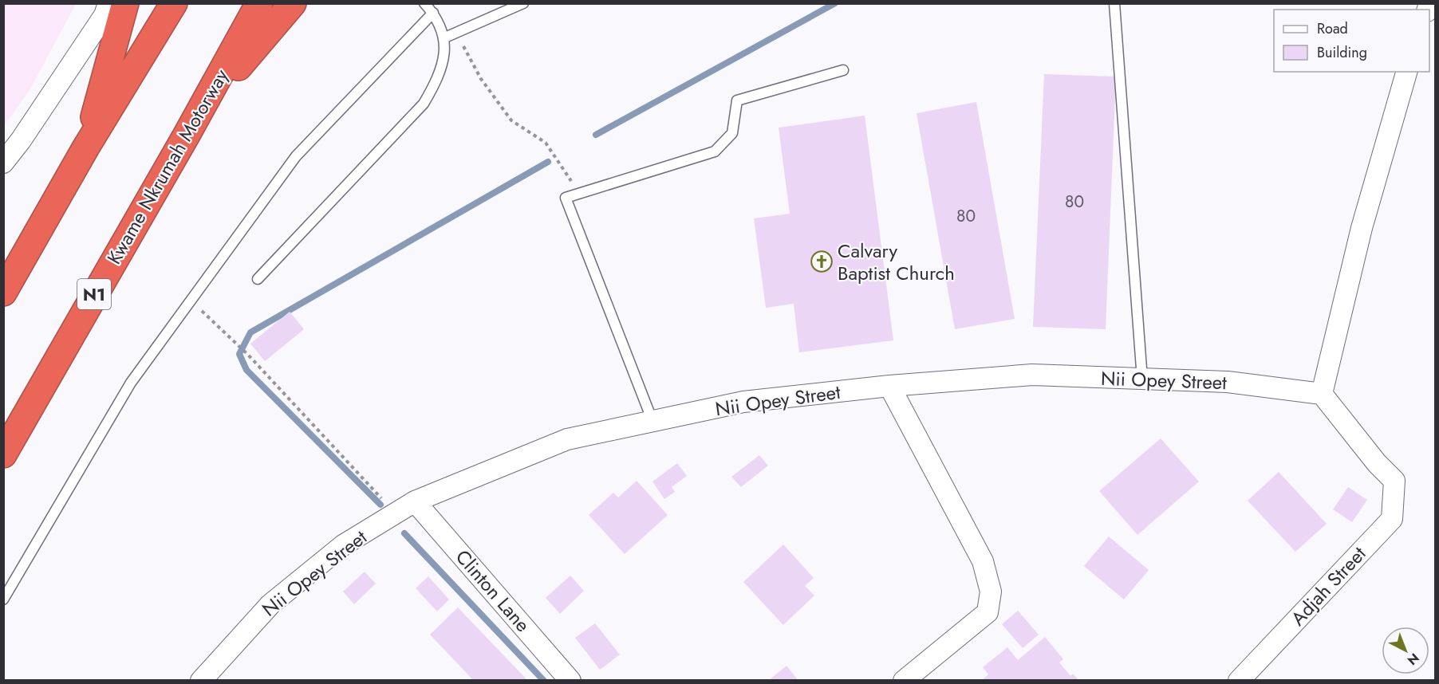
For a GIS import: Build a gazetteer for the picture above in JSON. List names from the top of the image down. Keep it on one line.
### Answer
{"streets":{"highway":["Kwame Nkrumah Motorway","N1"],"street":["Nii Opey Street","Adjah Street","Clinton Lane"]},"crossings":[["Nii Opey Street","Adjah Street"],["Nii Opey Street","Clinton Lane"]],"places":{"church":["Calvary Baptist Church"]},"house_numbers":["80","80"],"legend":["Road","Building"],"north":"bottom right"}
